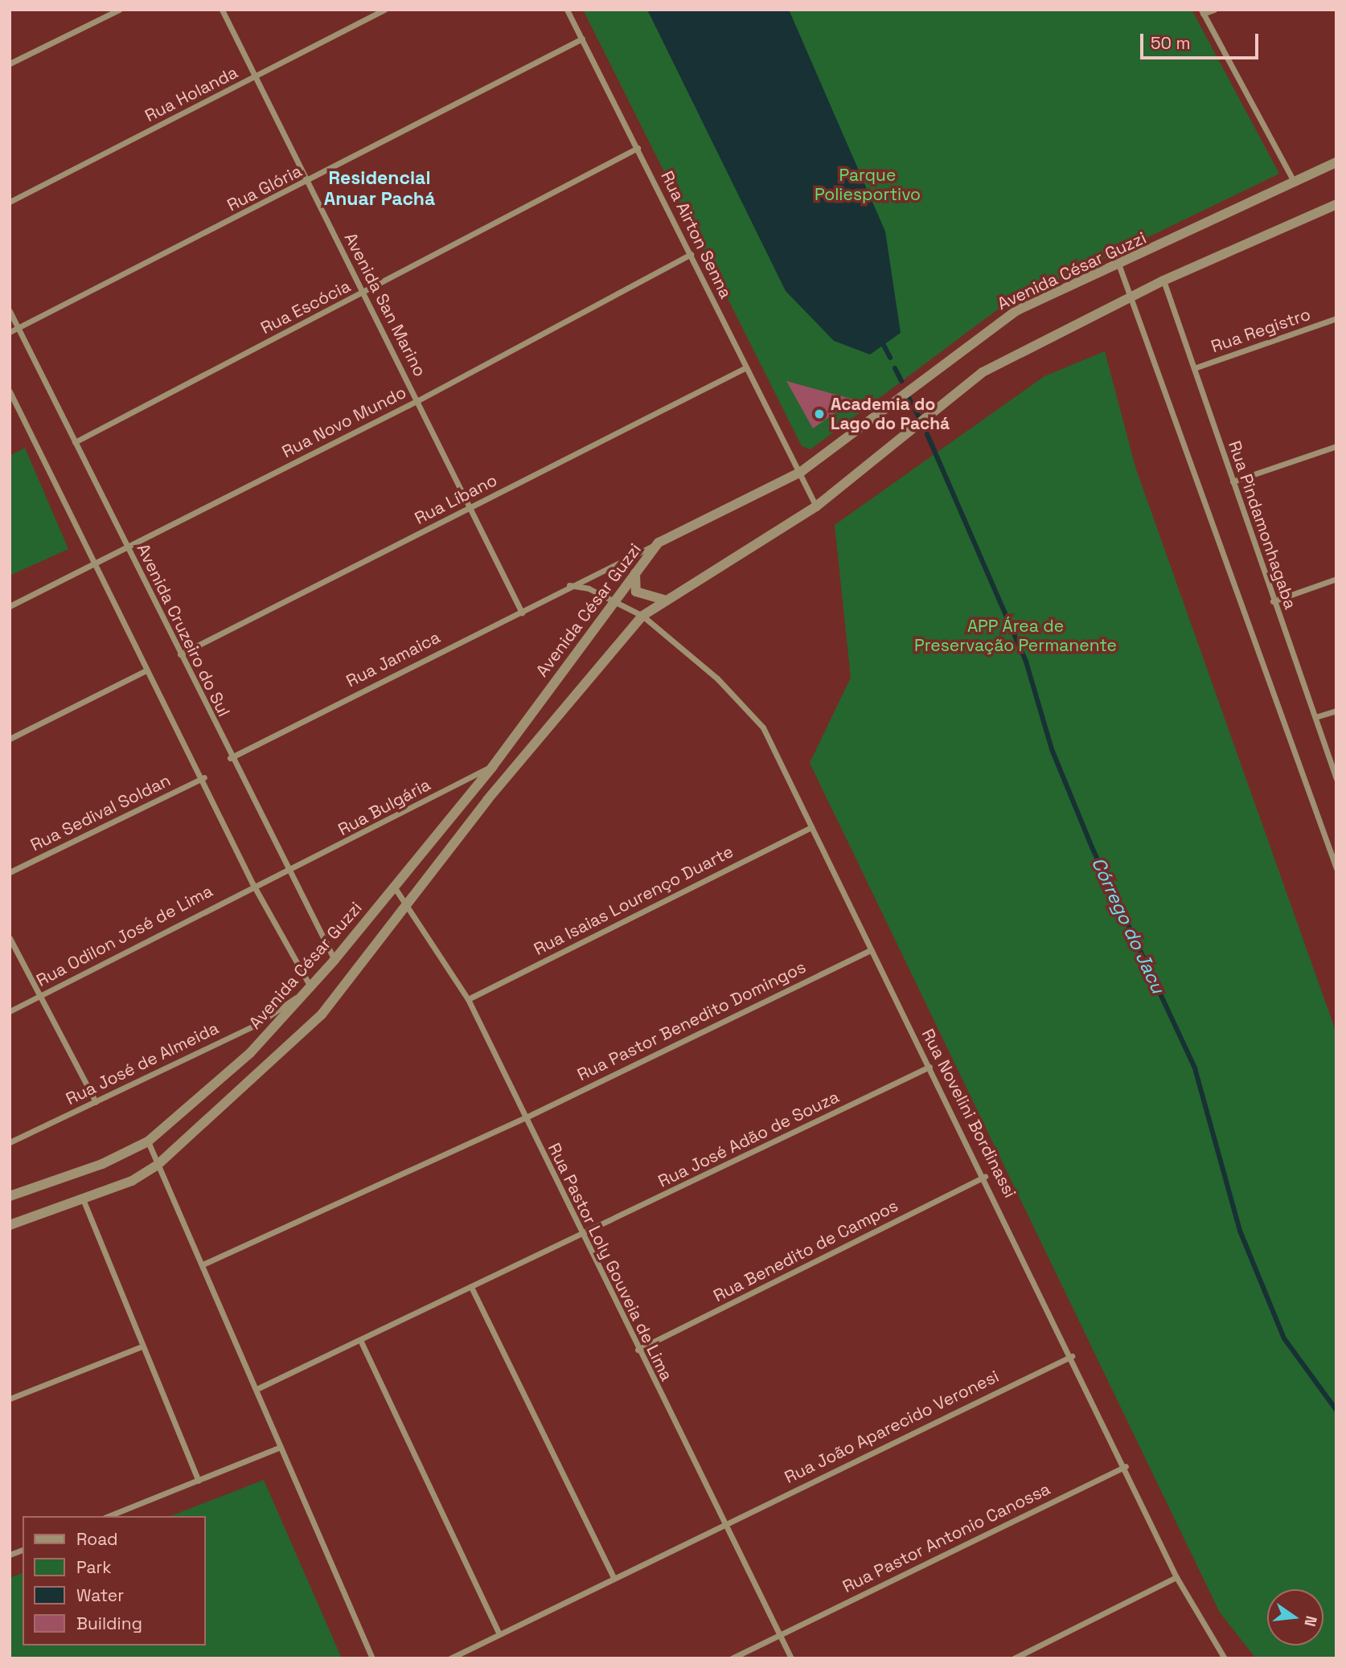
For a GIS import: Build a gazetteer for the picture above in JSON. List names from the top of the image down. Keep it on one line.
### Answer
{"streets":{"street":["Rua Holanda","Rua Glória","Rua Airton Senna","Avenida César Guzzi","Avenida San Marino","Rua Escócia","Rua Registro","Rua Novo Mundo","Rua Líbano","Rua Pindamonhagaba","Avenida Cruzeiro do Sul","Rua Jamaica","Rua Bulgária","Rua Sedival Soldan","Rua Isaias Lourenço Duarte","Rua Odilon José de Lima","Rua Pastor Benedito Domingos","Rua José de Almeida","Rua Novelini Bordinassi","Rua José Adão de Souza","Rua Benedito de Campos","Rua Pastor Loly Gouveia de Lima","Rua João Aparecido Veronesi","Rua Pastor Antonio Canossa"]},"crossings":[["Rua Holanda","Avenida San Marino"],["Rua Glória","Rua Airton Senna"],["Rua Glória","Avenida San Marino"],["Rua Glória","Avenida Cruzeiro do Sul"],["Rua Airton Senna","Avenida César Guzzi"],["Rua Airton Senna","Rua Escócia"],["Rua Airton Senna","Rua Novo Mundo"],["Rua Airton Senna","Rua Líbano"],["Avenida César Guzzi","Avenida Cruzeiro do Sul"],["Avenida César Guzzi","Rua Jamaica"],["Avenida César Guzzi","Rua Bulgária"],["Avenida César Guzzi","Rua José de Almeida"],["Avenida César Guzzi","Rua Novelini Bordinassi"],["Avenida César Guzzi","Rua Pastor Loly Gouveia de Lima"],["Avenida San Marino","Rua Escócia"],["Avenida San Marino","Rua Novo Mundo"],["Avenida San Marino","Rua Líbano"],["Avenida San Marino","Rua Jamaica"],["Rua Escócia","Avenida Cruzeiro do Sul"],["Rua Registro","Rua Pindamonhagaba"],["Rua Novo Mundo","Avenida Cruzeiro do Sul"],["Rua Líbano","Avenida Cruzeiro do Sul"],["Avenida Cruzeiro do Sul","Rua Jamaica"],["Avenida Cruzeiro do Sul","Rua Bulgária"],["Rua Bulgária","Rua Odilon José de Lima"],["Rua Isaias Lourenço Duarte","Rua Novelini Bordinassi"],["Rua Isaias Lourenço Duarte","Rua Pastor Loly Gouveia de Lima"],["Rua Pastor Benedito Domingos","Rua Novelini Bordinassi"],["Rua Pastor Benedito Domingos","Rua Pastor Loly Gouveia de Lima"],["Rua Novelini Bordinassi","Rua José Adão de Souza"],["Rua Novelini Bordinassi","Rua Benedito de Campos"],["Rua Novelini Bordinassi","Rua João Aparecido Veronesi"],["Rua Novelini Bordinassi","Rua Pastor Antonio Canossa"],["Rua José Adão de Souza","Rua Pastor Loly Gouveia de Lima"],["Rua Benedito de Campos","Rua Pastor Loly Gouveia de Lima"],["Rua Pastor Loly Gouveia de Lima","Rua João Aparecido Veronesi"],["Rua Pastor Loly Gouveia de Lima","Rua Pastor Antonio Canossa"]],"districts":["Residencial Anuar Pachá"],"water":["Córrego do Jacu"],"parks":["Parque Poliesportivo","APP Área de Preservação Permanente"],"places":["Academia do Lago do Pachá"],"legend":["Road","Park","Water","Building"],"scale_bar":"50 m","north":"right"}
